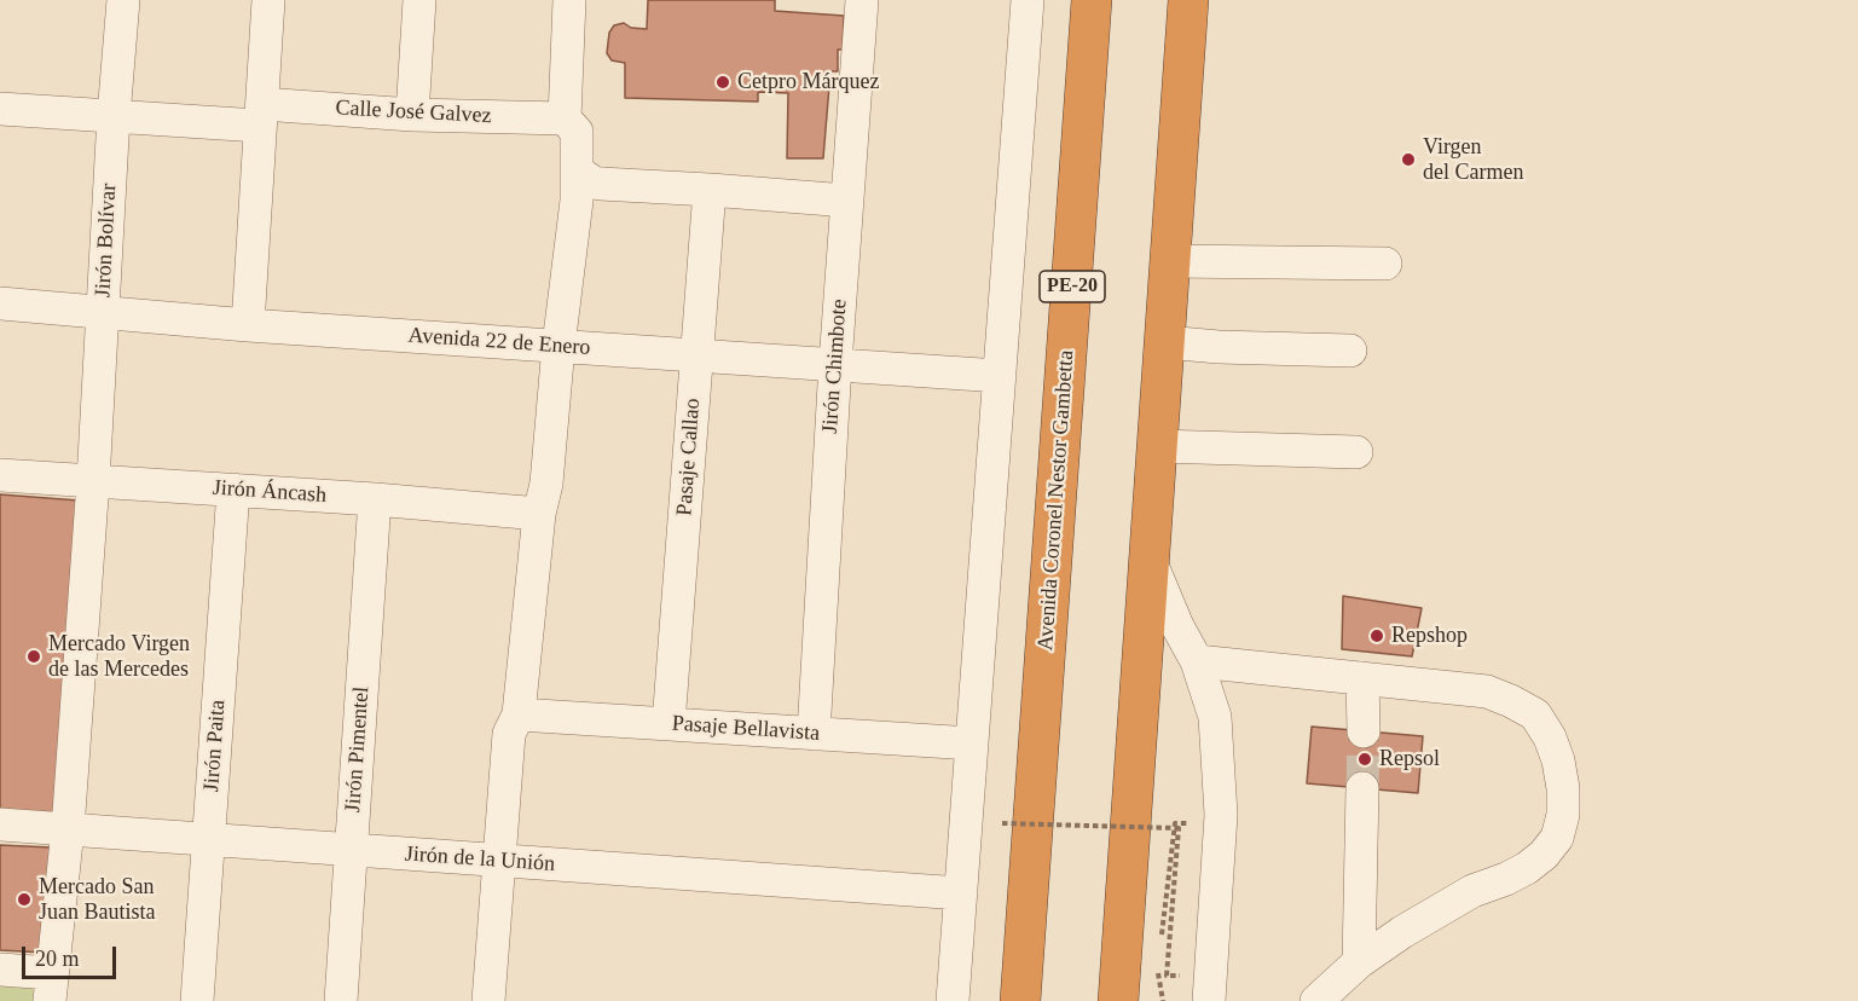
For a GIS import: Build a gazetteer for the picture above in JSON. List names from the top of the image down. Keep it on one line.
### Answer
{"streets":{"highway":["PE-20","Avenida Coronel Nestor Gambetta"],"street":["Calle José Galvez","Jirón Bolívar","Avenida 22 de Enero","Jirón Chimbote","Pasaje Callao","Jirón Áncash","Pasaje Bellavista","Jirón Paita","Jirón Pimentel","Jirón de la Unión"]},"crossings":[["Calle José Galvez","Jirón Bolívar"],["Jirón Bolívar","Avenida 22 de Enero"],["Jirón Bolívar","Jirón Áncash"],["Jirón Bolívar","Jirón de la Unión"],["Avenida 22 de Enero","Jirón Chimbote"],["Avenida 22 de Enero","Pasaje Callao"],["Jirón Chimbote","Pasaje Bellavista"],["Pasaje Callao","Pasaje Bellavista"],["Jirón Áncash","Jirón Paita"],["Jirón Áncash","Jirón Pimentel"],["Jirón Paita","Jirón de la Unión"],["Jirón Pimentel","Jirón de la Unión"]],"places":["Cetpro Márquez","Virgen del Carmen","Repshop","Mercado Virgen de las Mercedes","Repsol","Mercado San Juan Bautista"],"scale_bar":"20 m"}
